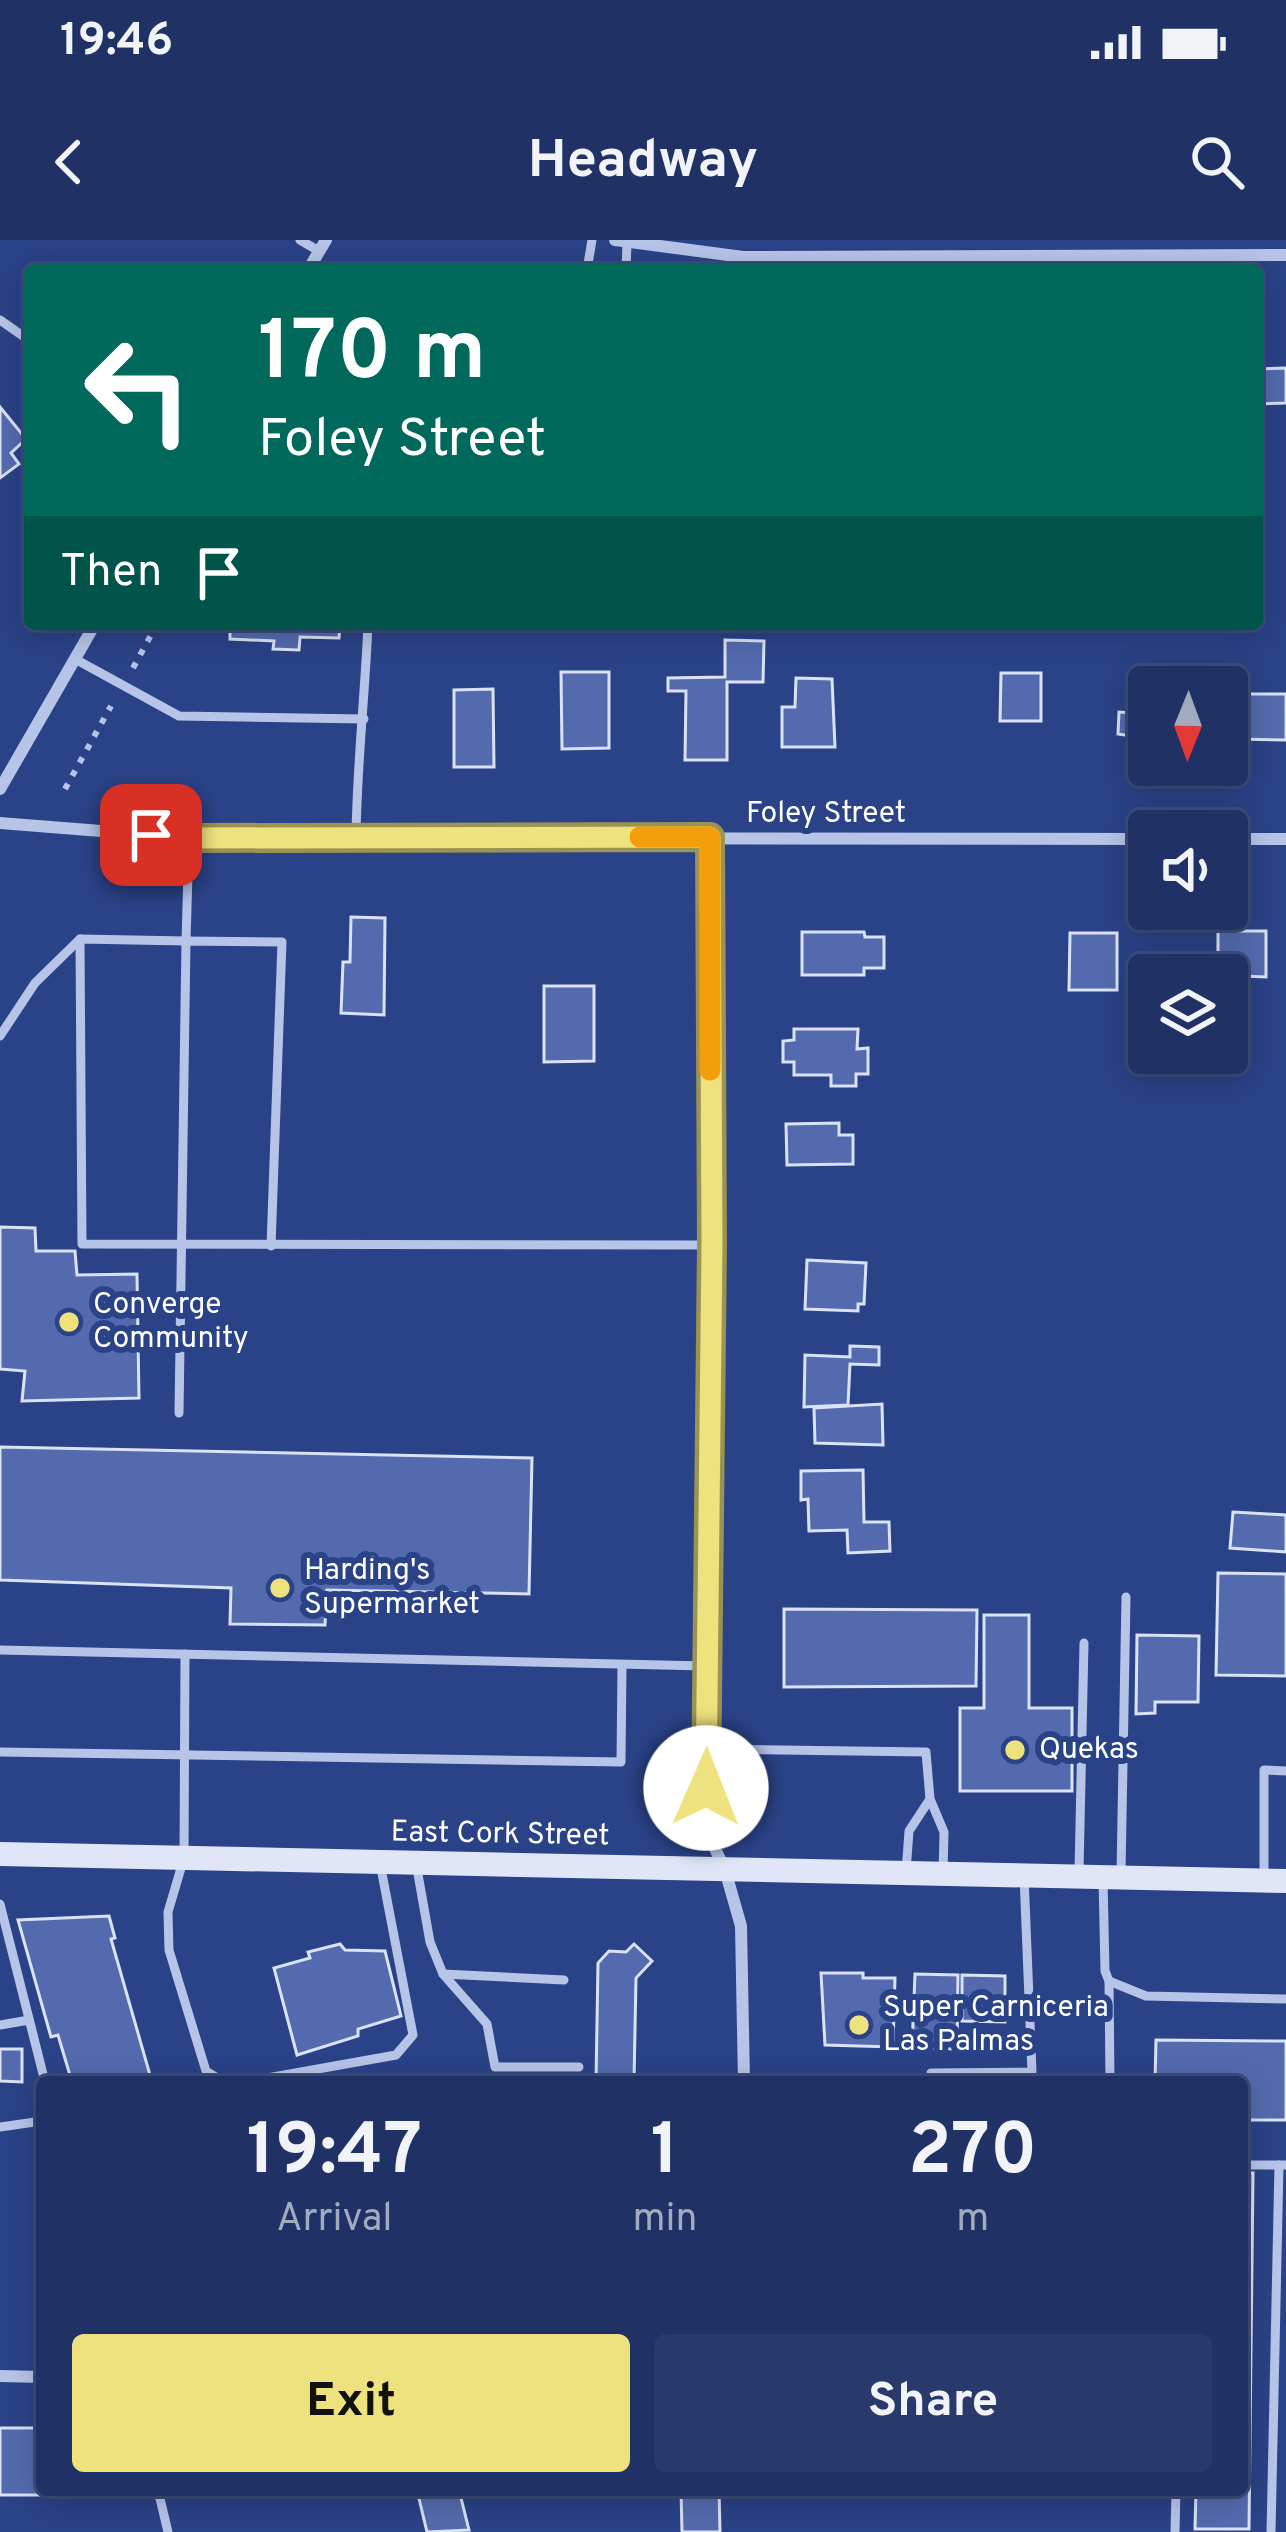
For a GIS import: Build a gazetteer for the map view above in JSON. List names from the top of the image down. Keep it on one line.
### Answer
{"streets":{"street":["Foley Street","East Cork Street"]},"places":["Converge Community","Harding's Supermarket","Quekas","Super Carniceria Las Palmas"],"north":"bottom","page":{"status":"19:46","header":"Headway","turn":["170 m","Foley Street"],"then":"Then","eta":["19:47","Arrival","1","min","270","m"],"buttons":["Exit","Share"]}}
